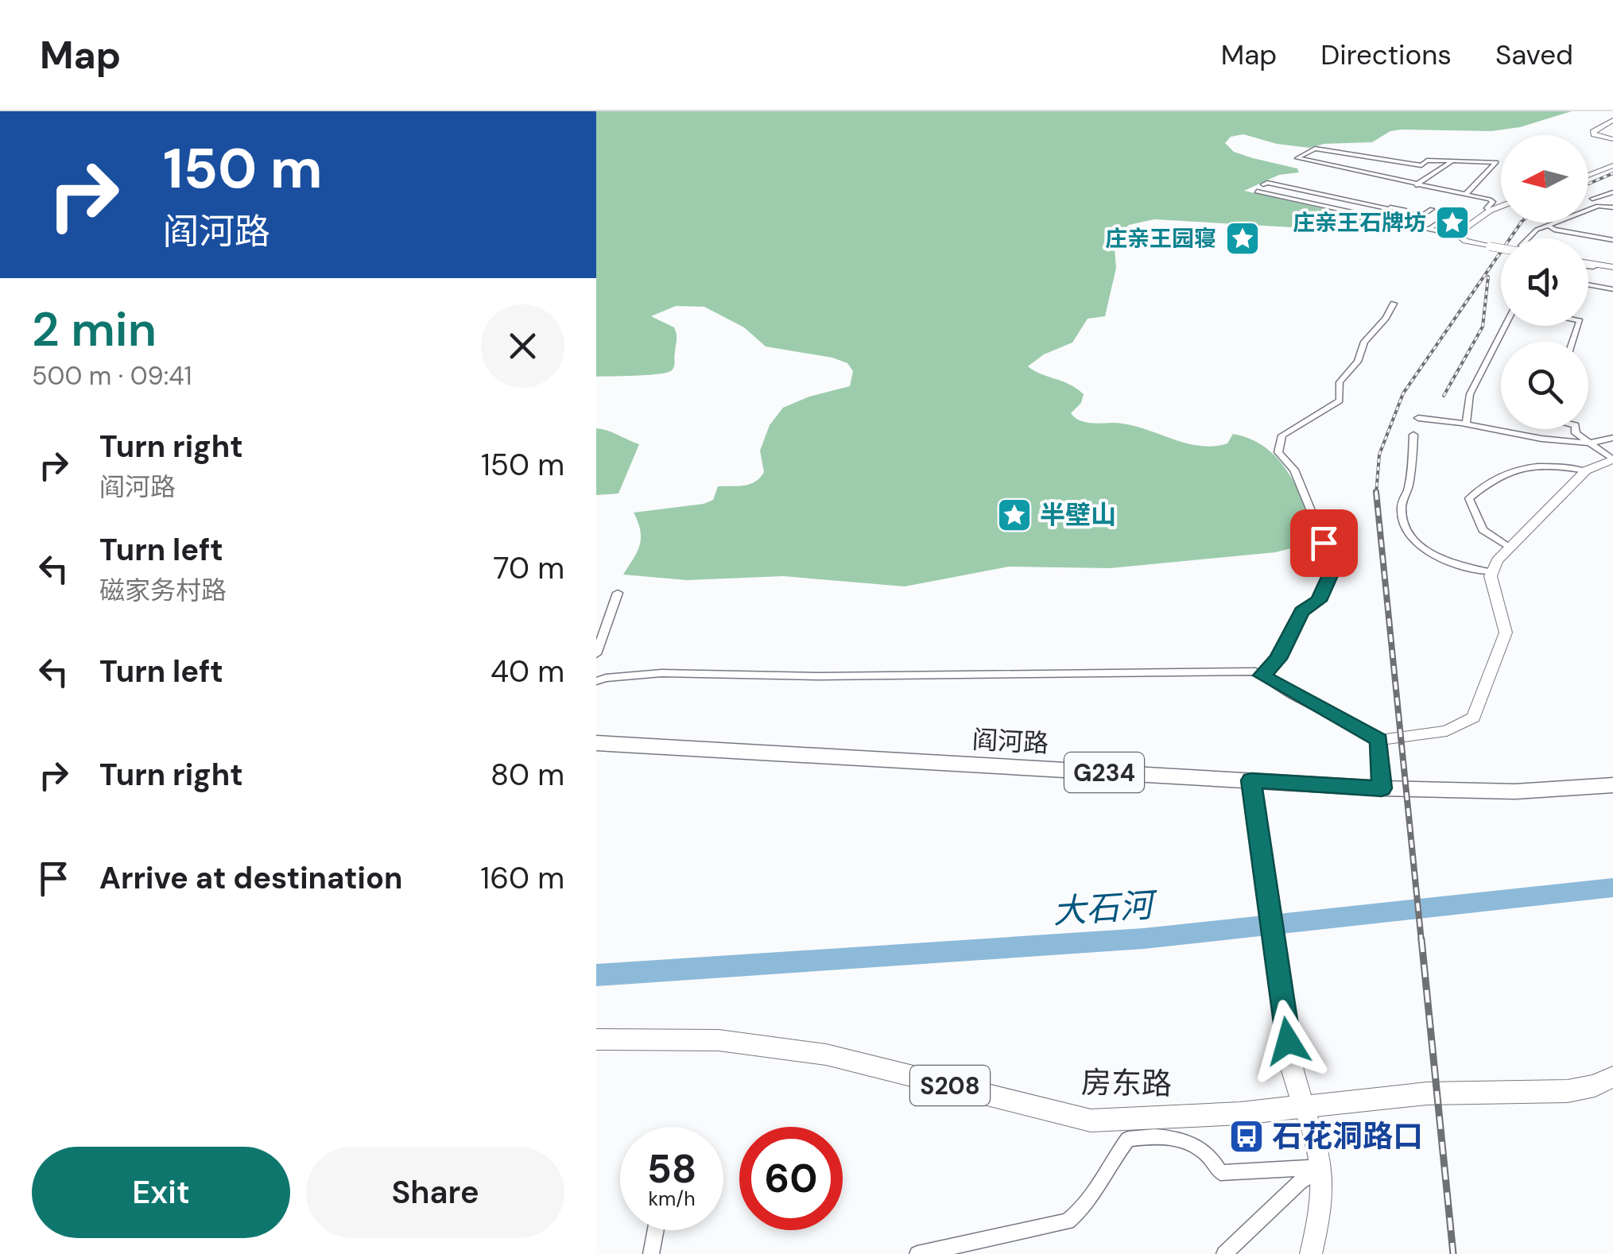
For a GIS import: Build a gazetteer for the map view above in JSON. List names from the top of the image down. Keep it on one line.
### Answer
{"streets":{"highway":["阎河路","G234"],"main road":["房东路","S208"]},"water":["大石河"],"places":{"place":["庄亲王石牌坊","庄亲王园寝","半壁山"],"bus stop":["石花洞路口"]},"north":"left","page":{"header":"Map","nav":["Map","Directions","Saved"],"turn":["150 m","阎河路"],"heading":["2 min","500 m · 09:41"],"list":[{"name":"Turn right","note":"阎河路","value":"150 m"},{"name":"Turn left","note":"磁家务村路","value":"70 m"},{"name":"Turn left","value":"40 m"},{"name":"Turn right","value":"80 m"},{"name":"Arrive at destination","value":"160 m"}],"speed":"58 km/h","limit":"60","buttons":["Exit","Share"]}}
